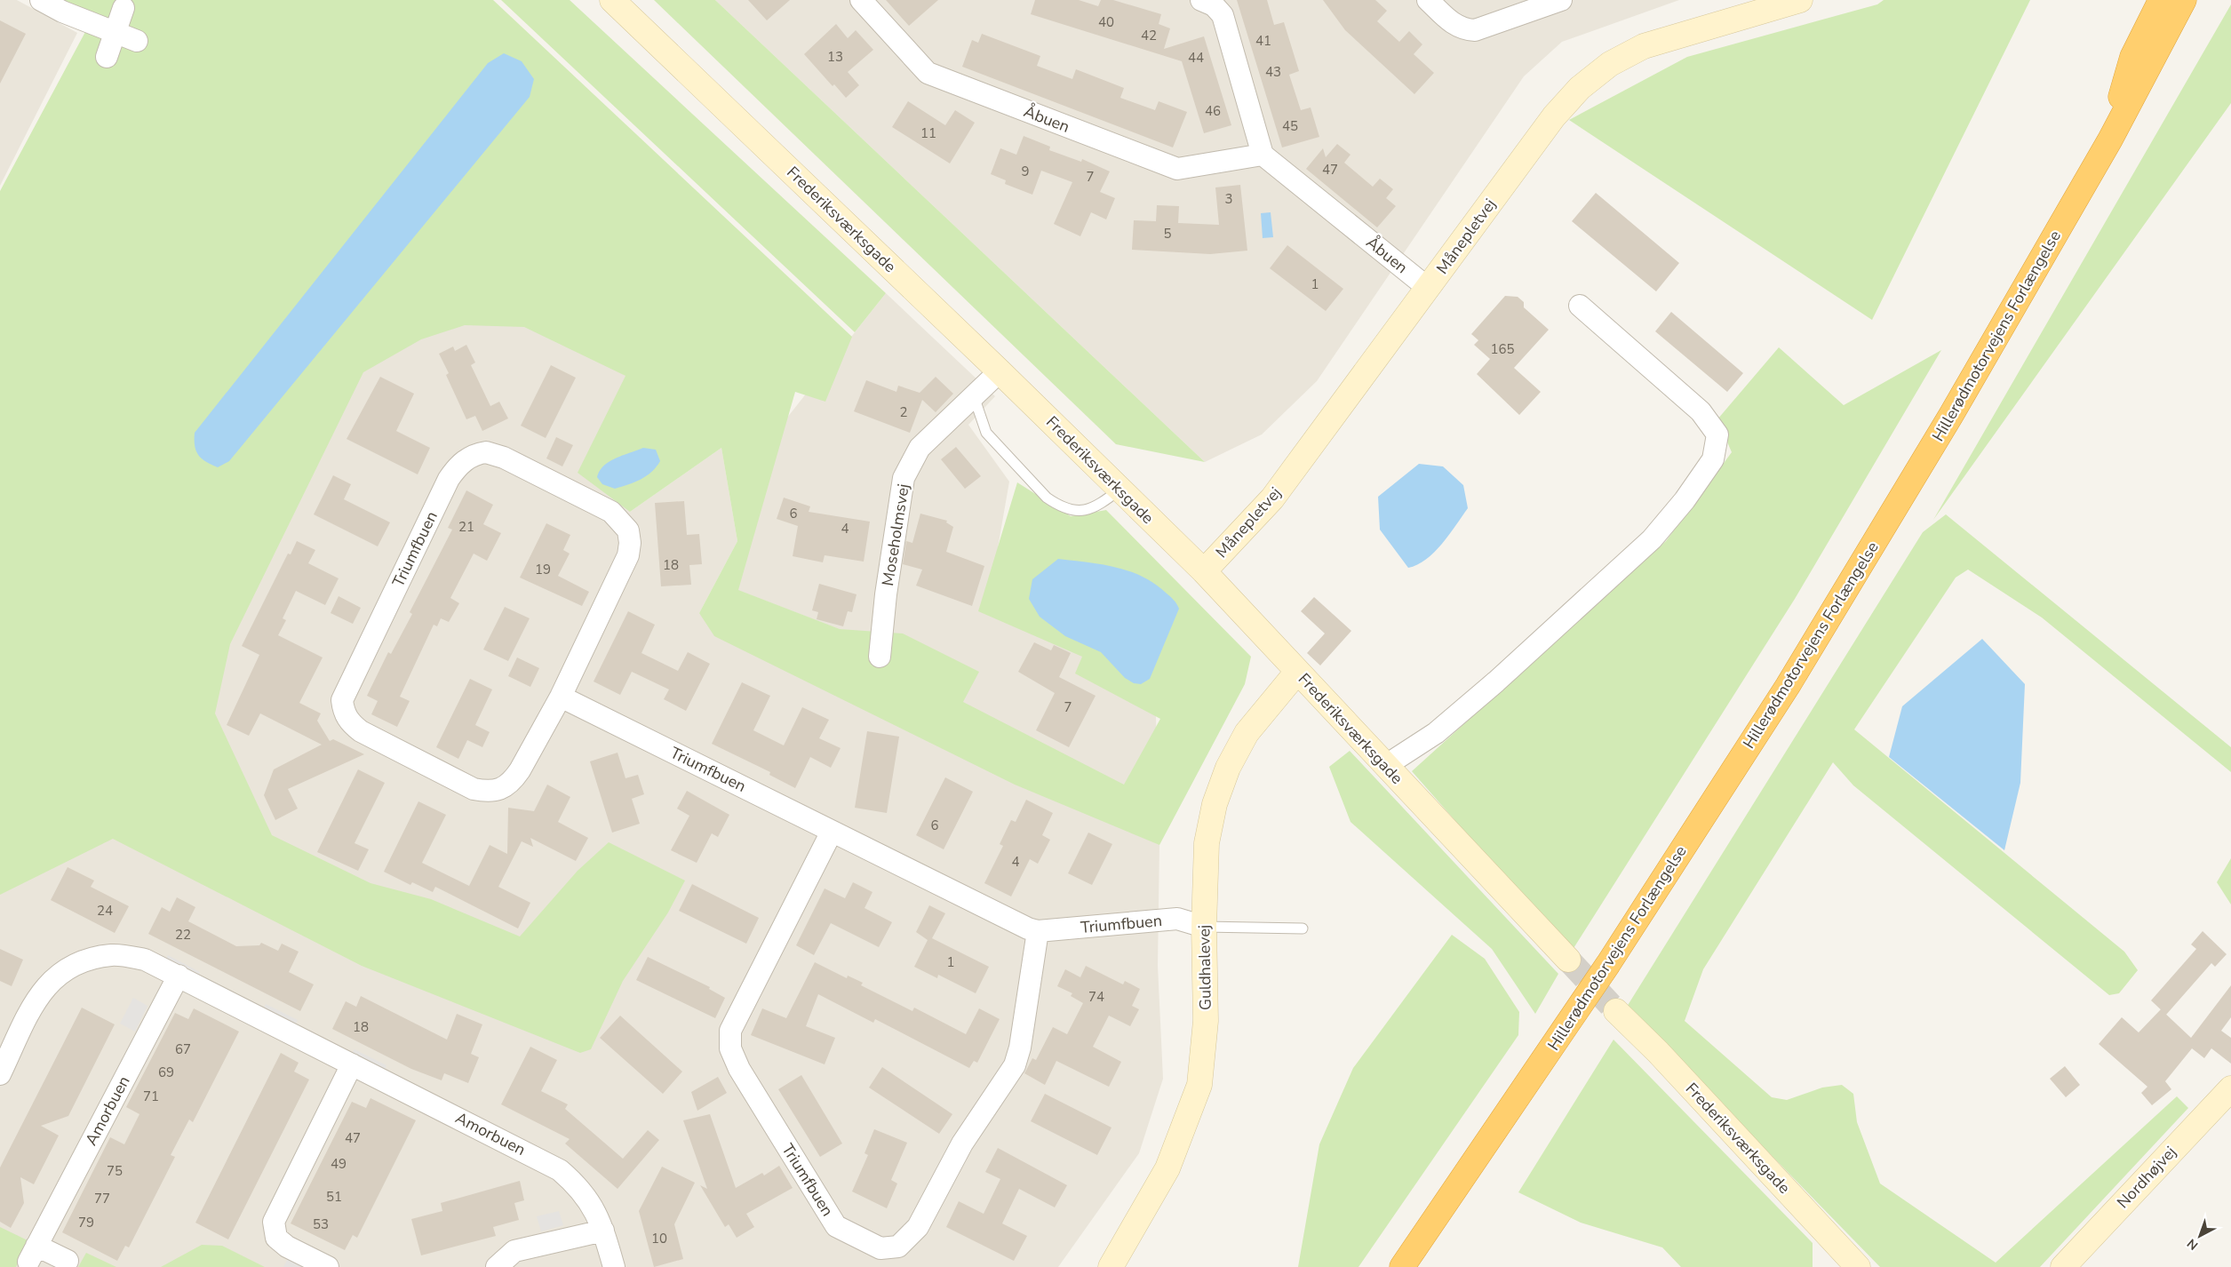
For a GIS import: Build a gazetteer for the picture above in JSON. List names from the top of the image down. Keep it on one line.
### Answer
{"streets":{"highway":["Hillerødmotorvejens Forlængelse"],"street":["Åbuen","Frederiksværksgade","Månepletvej","Moseholmsvej","Triumfbuen","Guldhalevej","Amorbuen","Nordhøjvej"]},"crossings":[["Åbuen","Månepletvej"],["Frederiksværksgade","Månepletvej"],["Frederiksværksgade","Moseholmsvej"],["Frederiksværksgade","Guldhalevej"],["Triumfbuen","Guldhalevej"]],"house_numbers":["40","42","41","13","44","43","46","45","11","47","9","7","3","5","1","165","2","6","21","4","18","19","7","6","4","24","22","1","74","18","67","69","71","47","49","75","51","77","79","53","10"],"north":"bottom left"}
